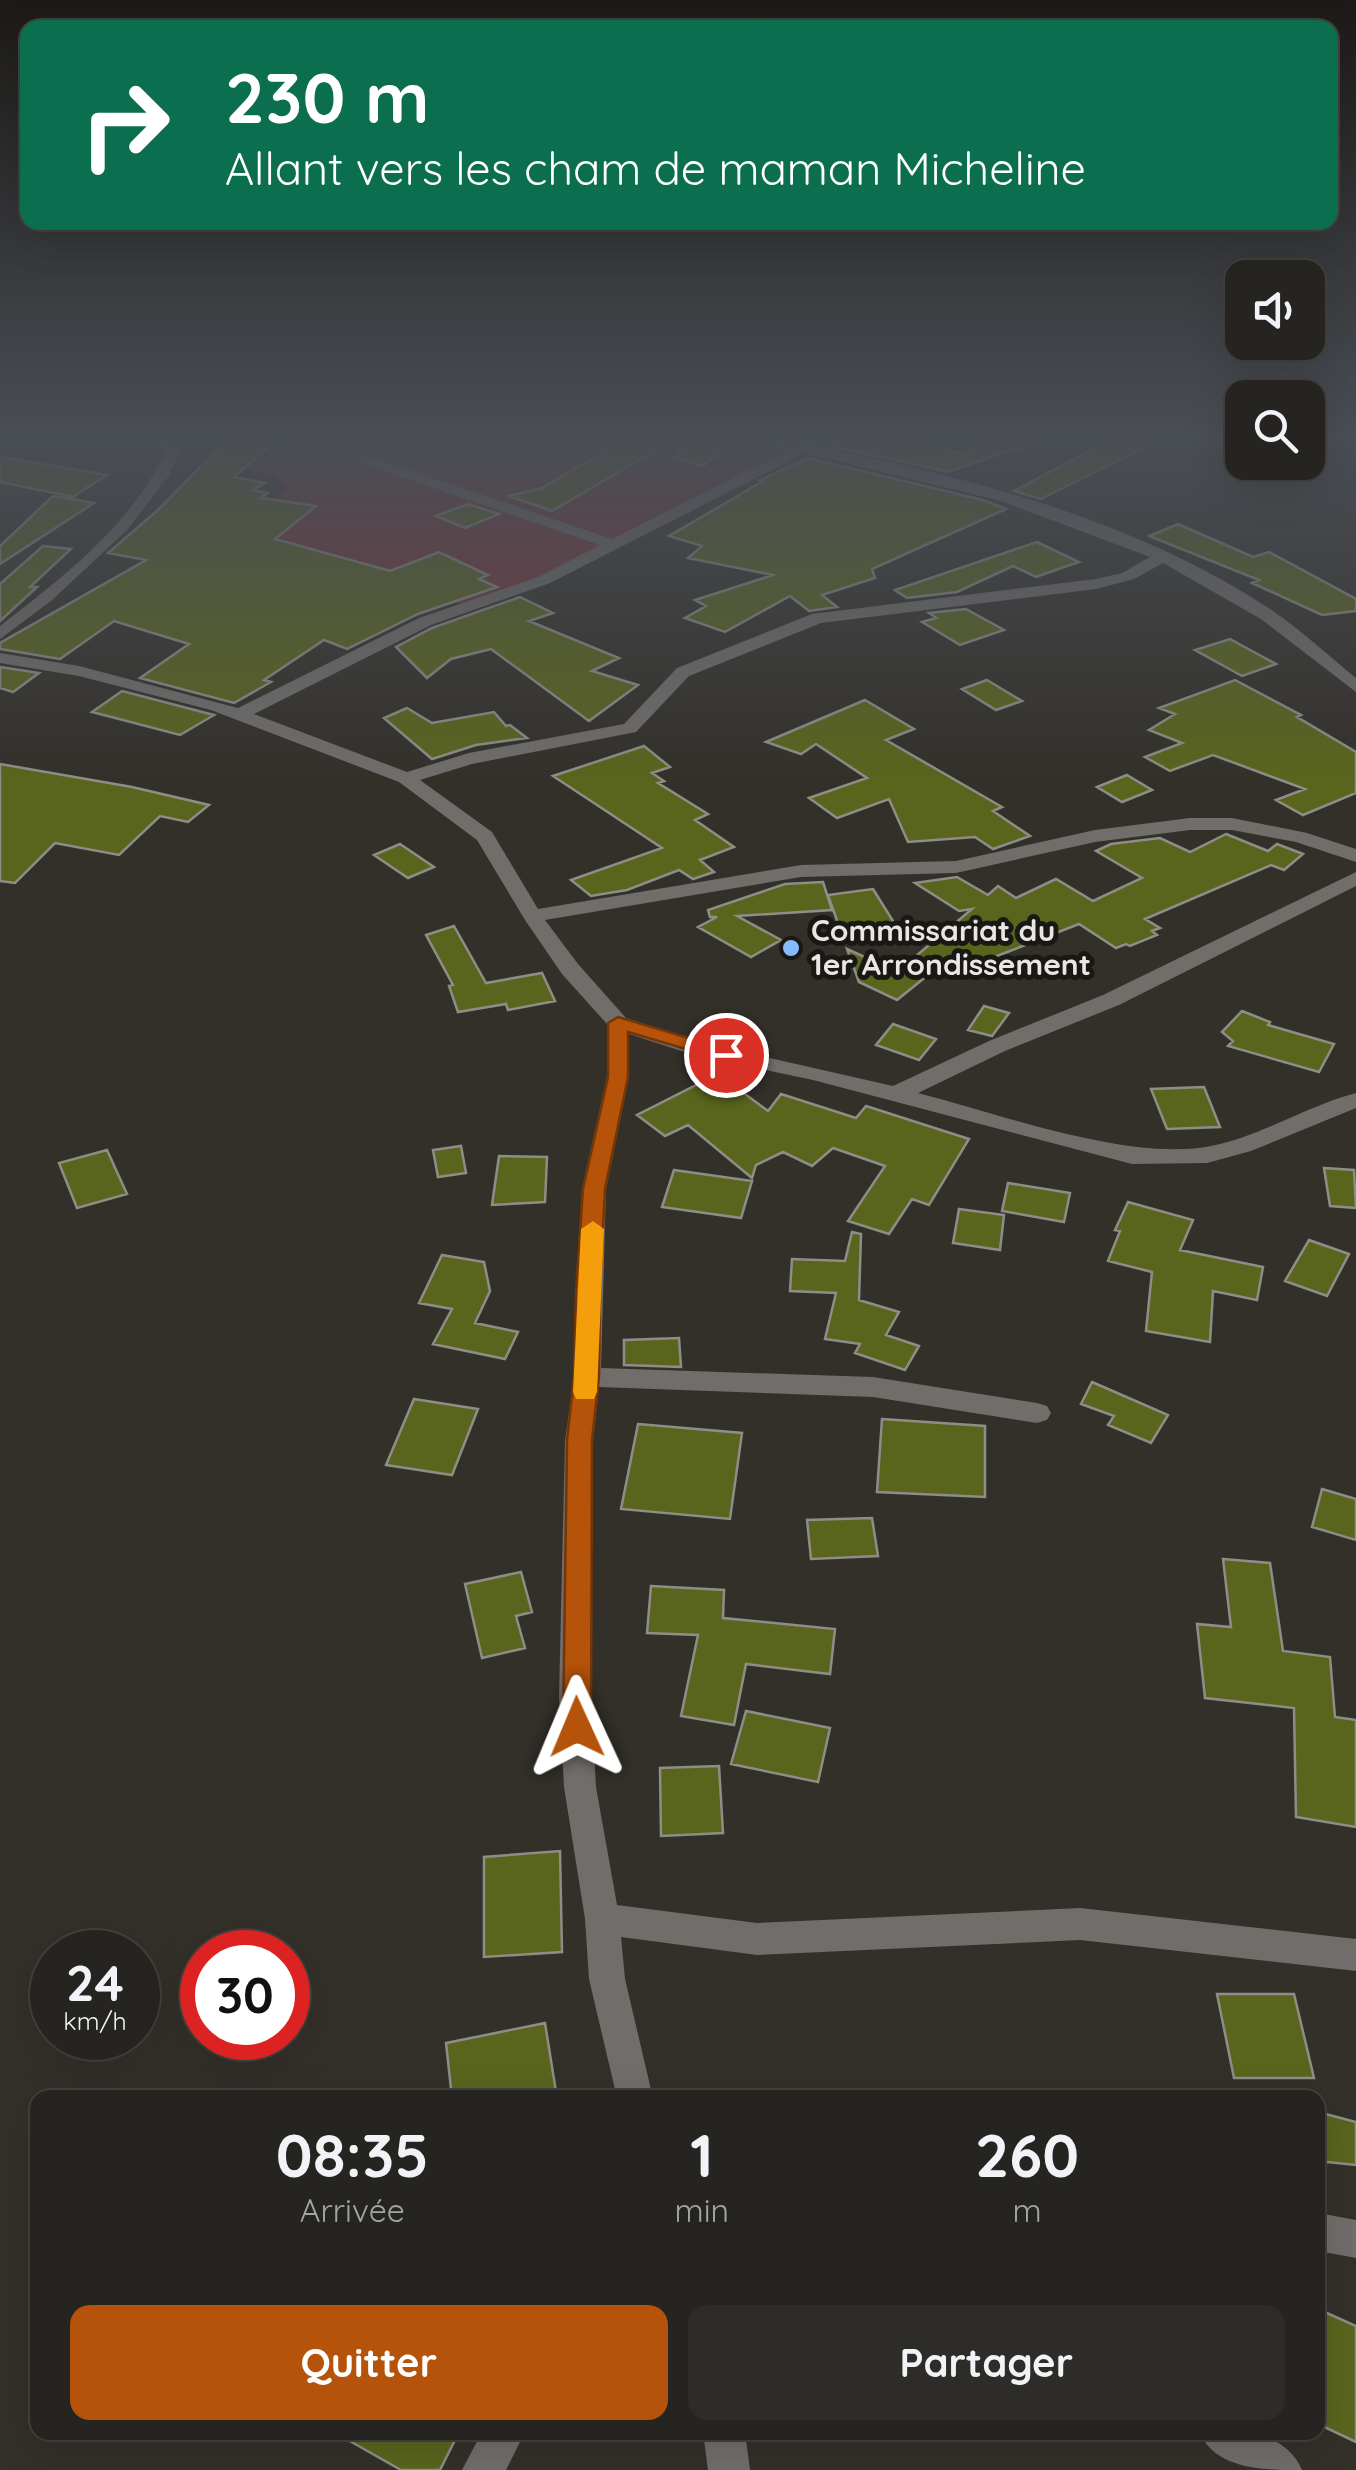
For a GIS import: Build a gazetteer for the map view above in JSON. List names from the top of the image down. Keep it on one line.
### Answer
{"places":["Commissariat du 1er Arrondissement"],"page":{"turn":["230 m","Allant vers les cham de maman Micheline"],"speed":"24 km/h","limit":"30","eta":["08:35","Arrivée","1","min","260","m"],"buttons":["Quitter","Partager"]}}
